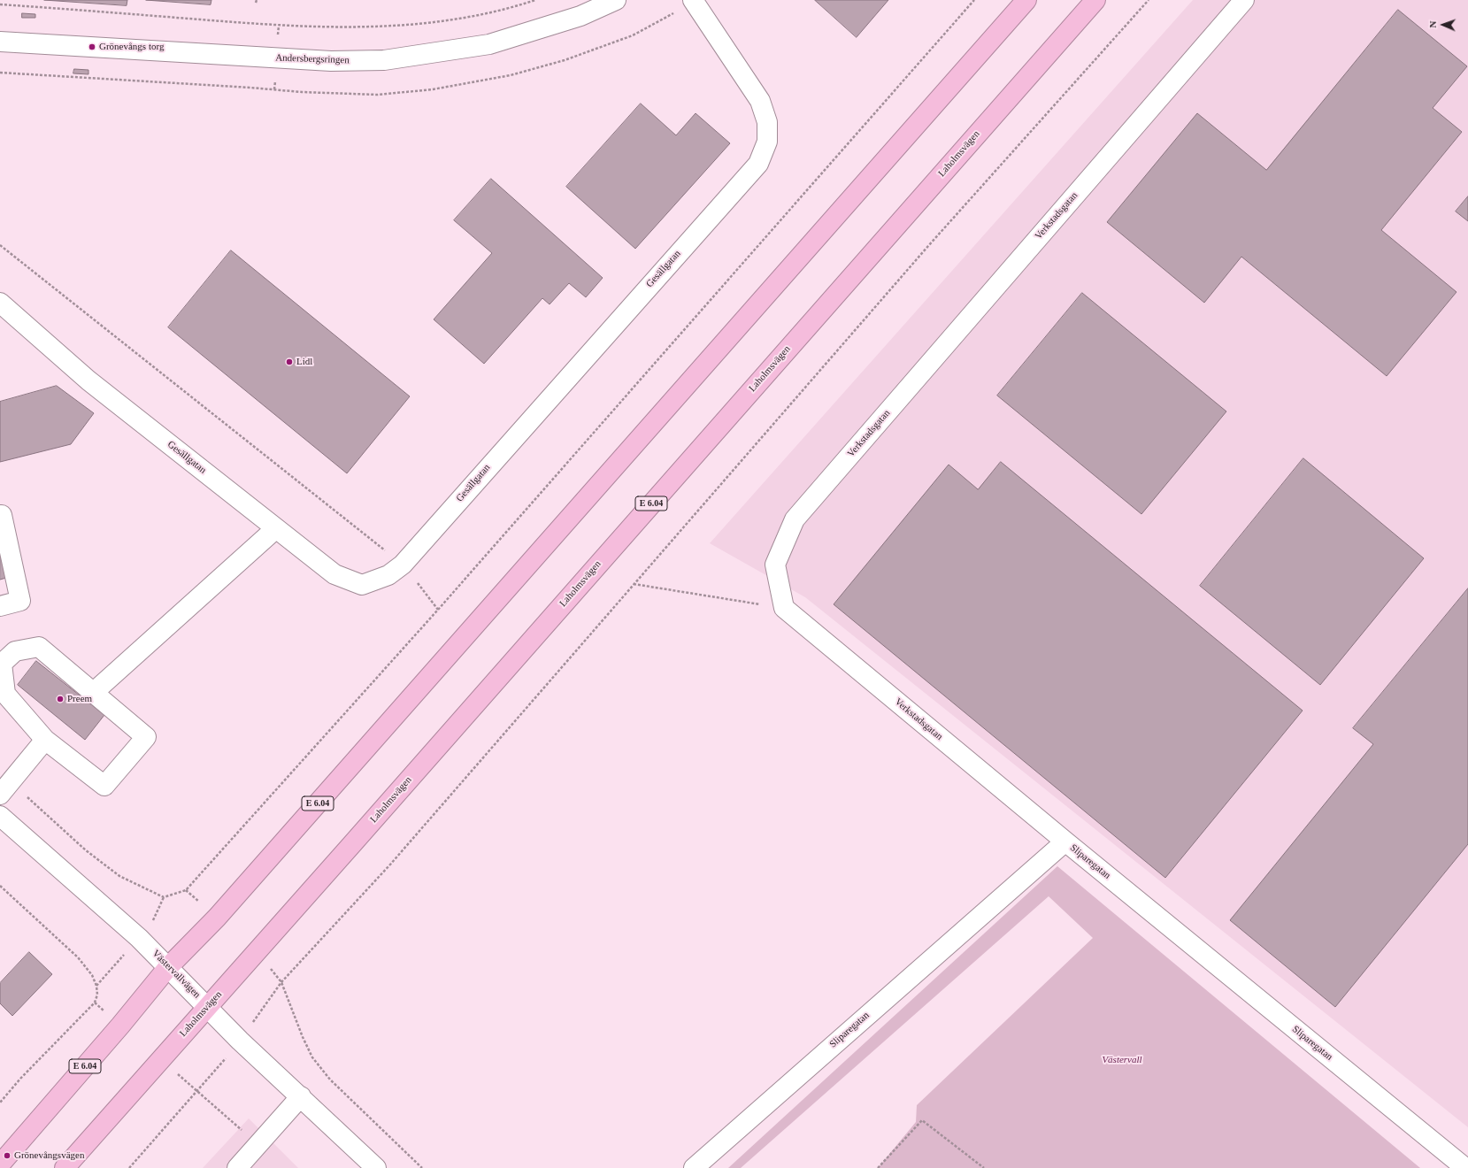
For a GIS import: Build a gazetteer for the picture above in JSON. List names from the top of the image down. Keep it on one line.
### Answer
{"streets":{"highway":["Laholmsvägen","E 6.04"],"street":["Andersbergsringen","Verkstadsgatan","Gesällgatan","Sliparegatan","Västervallvägen"]},"crossings":[["Laholmsvägen","Västervallvägen"],["Verkstadsgatan","Sliparegatan"],["E 6.04","Västervallvägen"]],"parks":["Västervall"],"places":["Grönevångs torg","Lidl","Preem","Grönevångsvägen"],"north":"left"}
